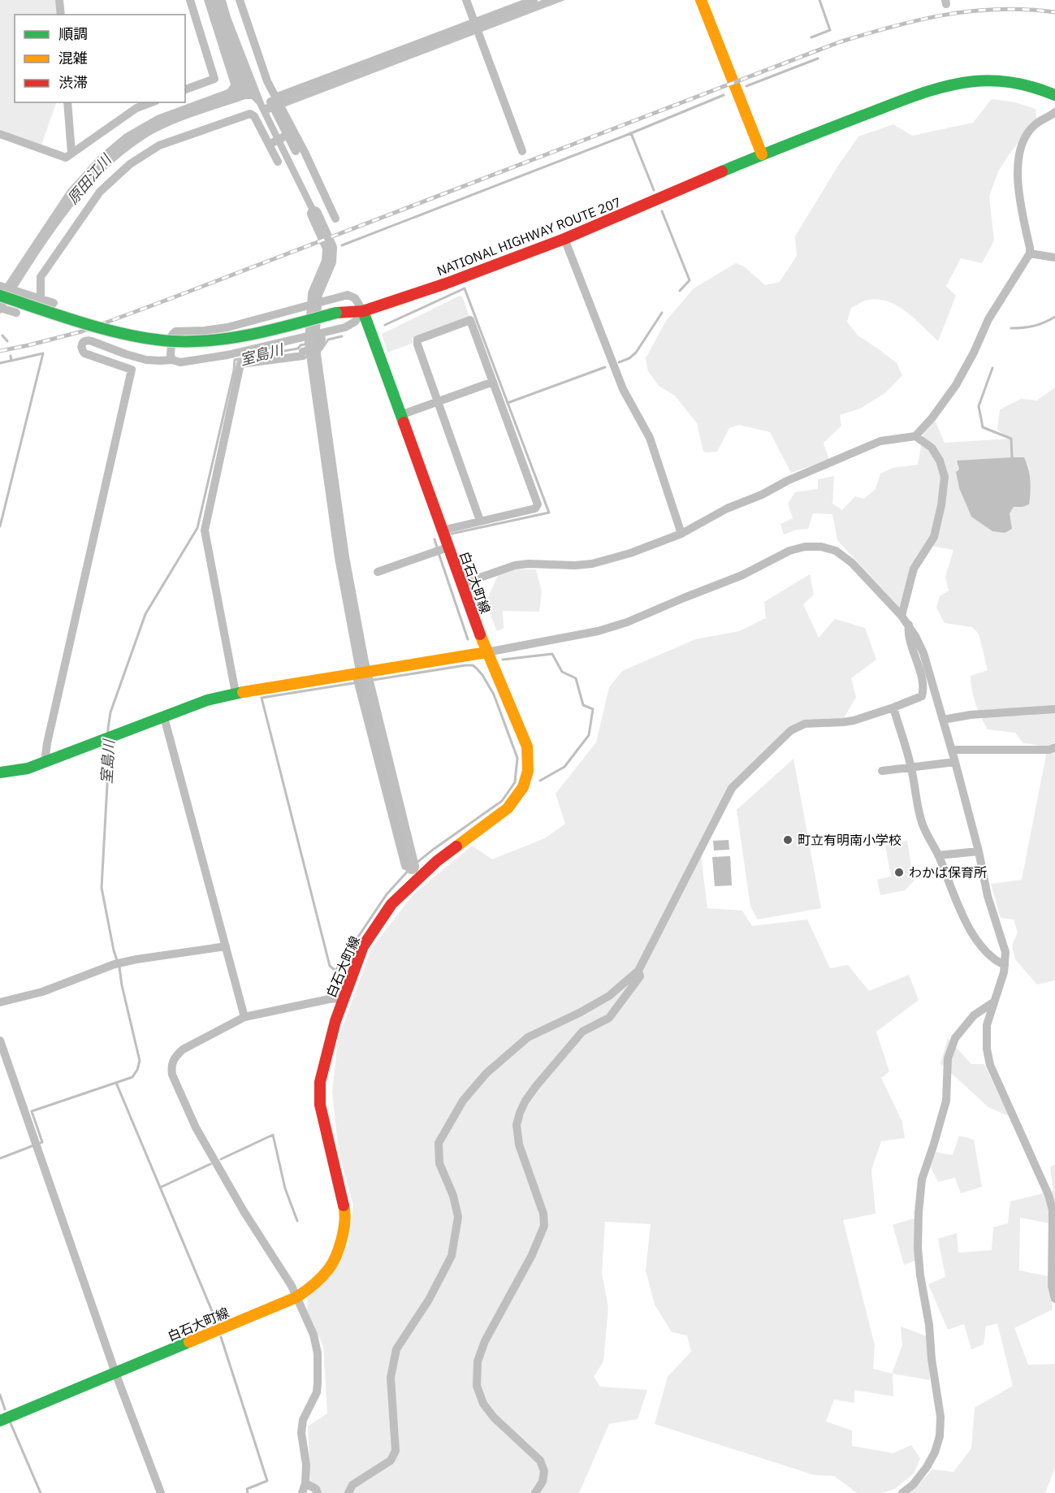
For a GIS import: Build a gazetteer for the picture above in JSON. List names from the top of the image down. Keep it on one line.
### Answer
{"streets":{"main road":["NATIONAL HIGHWAY ROUTE 207","白石大町線"]},"crossings":[["NATIONAL HIGHWAY ROUTE 207","白石大町線"]],"water":["原田江川","室島川"],"places":["町立有明南小学校","わかば保育所"],"legend":["順調","混雑","渋滞"]}
